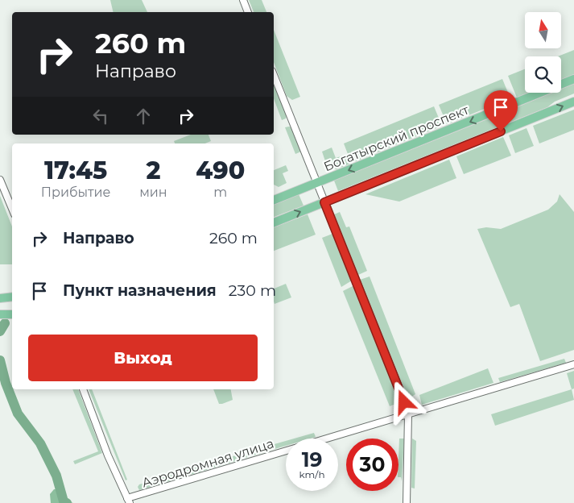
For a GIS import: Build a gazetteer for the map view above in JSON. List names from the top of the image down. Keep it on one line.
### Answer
{"streets":{"main road":["Богатырский проспект"],"street":["Аэродромная улица"]},"north":"top","page":{"turn":["260 m","Направо"],"eta":["17:45","Прибытие","2","мин","490","m"],"list":[{"name":"Направо","value":"260 m"},{"name":"Пункт назначения","value":"230 m"}],"buttons":"Выход","speed":"19 km/h","limit":"30"}}
